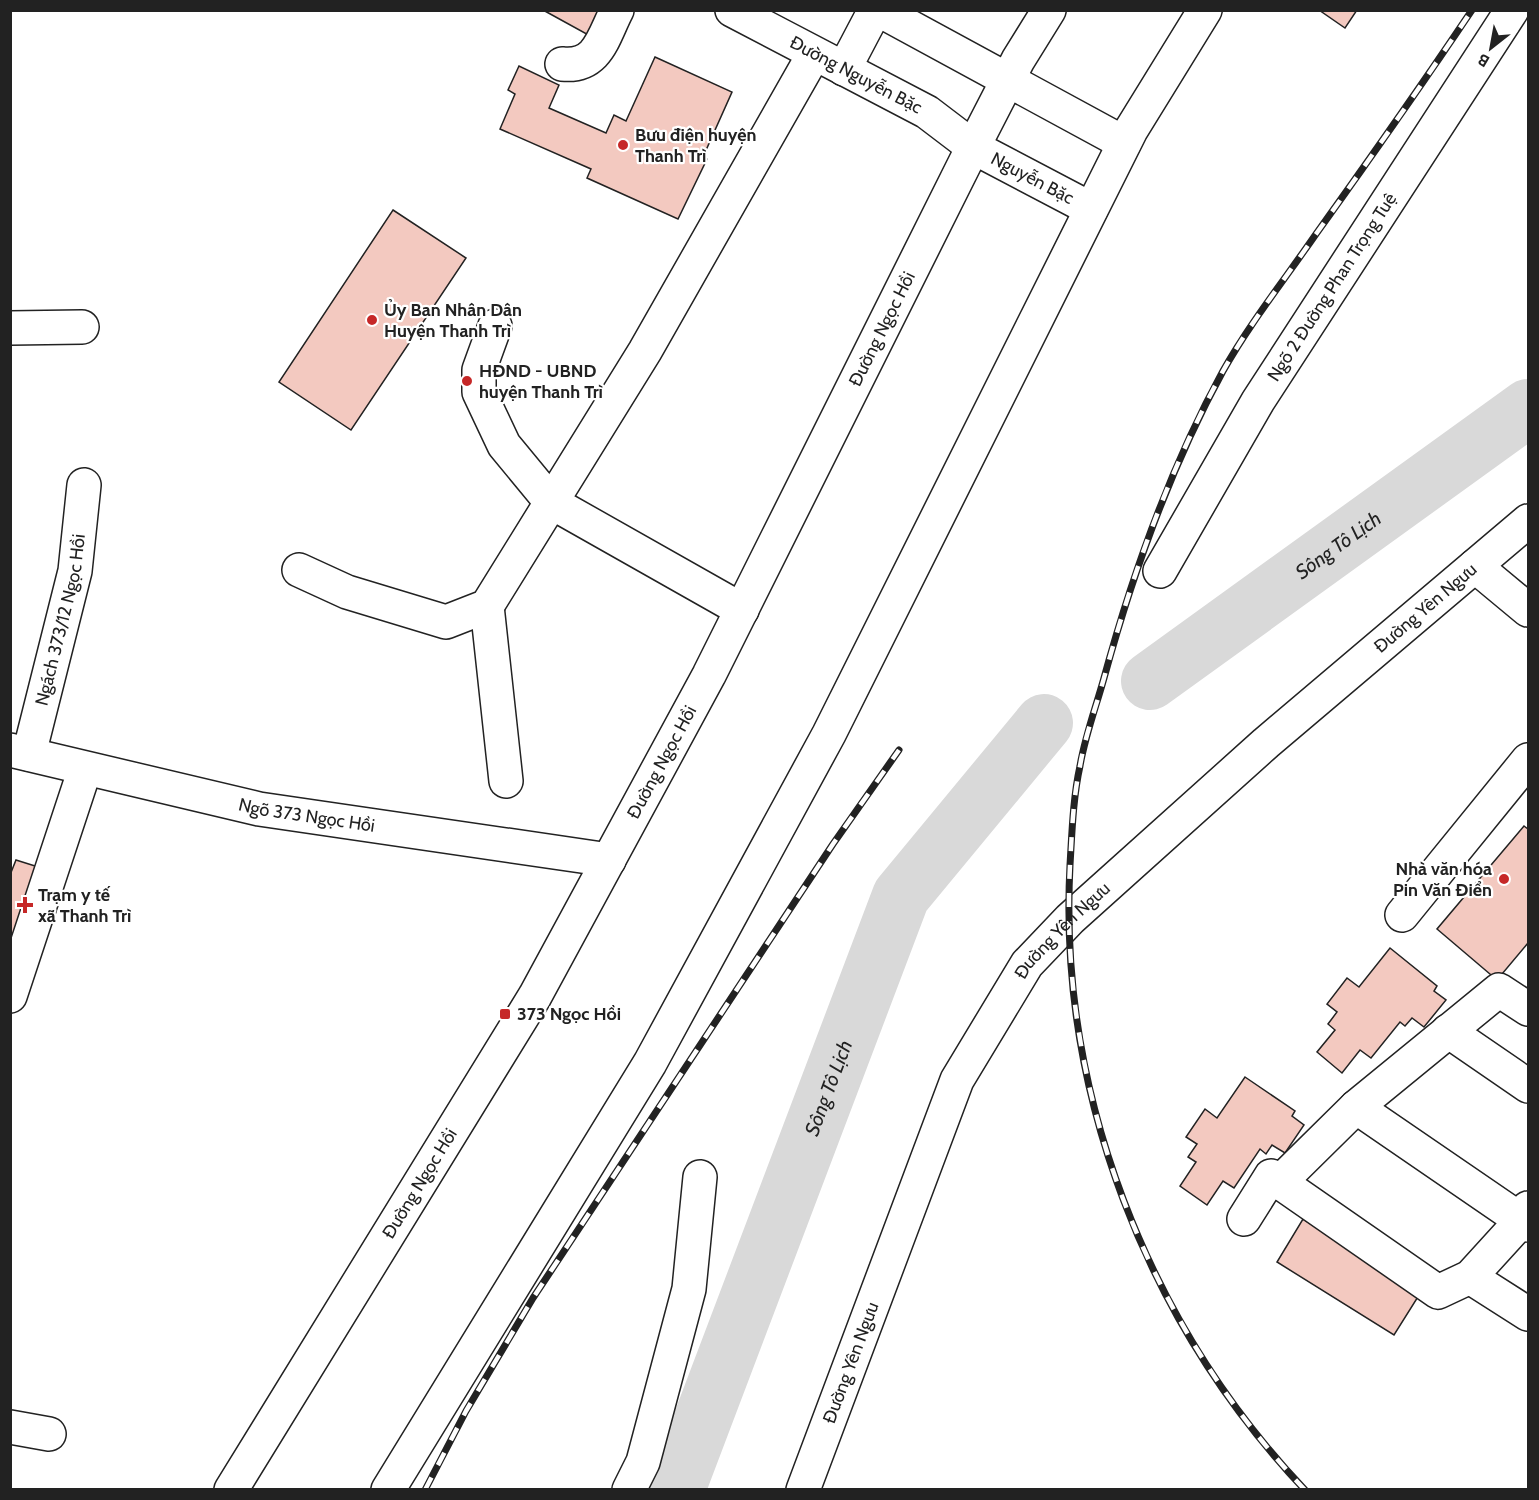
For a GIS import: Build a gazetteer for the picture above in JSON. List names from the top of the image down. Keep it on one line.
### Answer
{"streets":{"main road":["Đường Nguyễn Bặc","Nguyễn Bặc","Ngõ 2 Đường Phan Trọng Tuệ","Đường Ngọc Hồi","Đường Yên Ngưu","Ngách 373/12 Ngọc Hồi","Ngõ 373 Ngọc Hồi"]},"crossings":[["Đường Nguyễn Bặc","Nguyễn Bặc"],["Đường Nguyễn Bặc","Đường Ngọc Hồi"],["Nguyễn Bặc","Đường Ngọc Hồi"],["Đường Ngọc Hồi","Ngõ 373 Ngọc Hồi"],["Ngách 373/12 Ngọc Hồi","Ngõ 373 Ngọc Hồi"]],"water":["Sông Tô Lịch"],"places":{"other":["Bưu điện huyện Thanh Trì","Ủy Ban Nhân Dân Huyện Thanh Trì","HĐND - UBND huyện Thanh Trì","Nhà văn hóa Pin Văn Điển"],"health":["Trạm y tế xã Thanh Trì"],"transit":["373 Ngọc Hồi"]},"north":"bottom left"}
